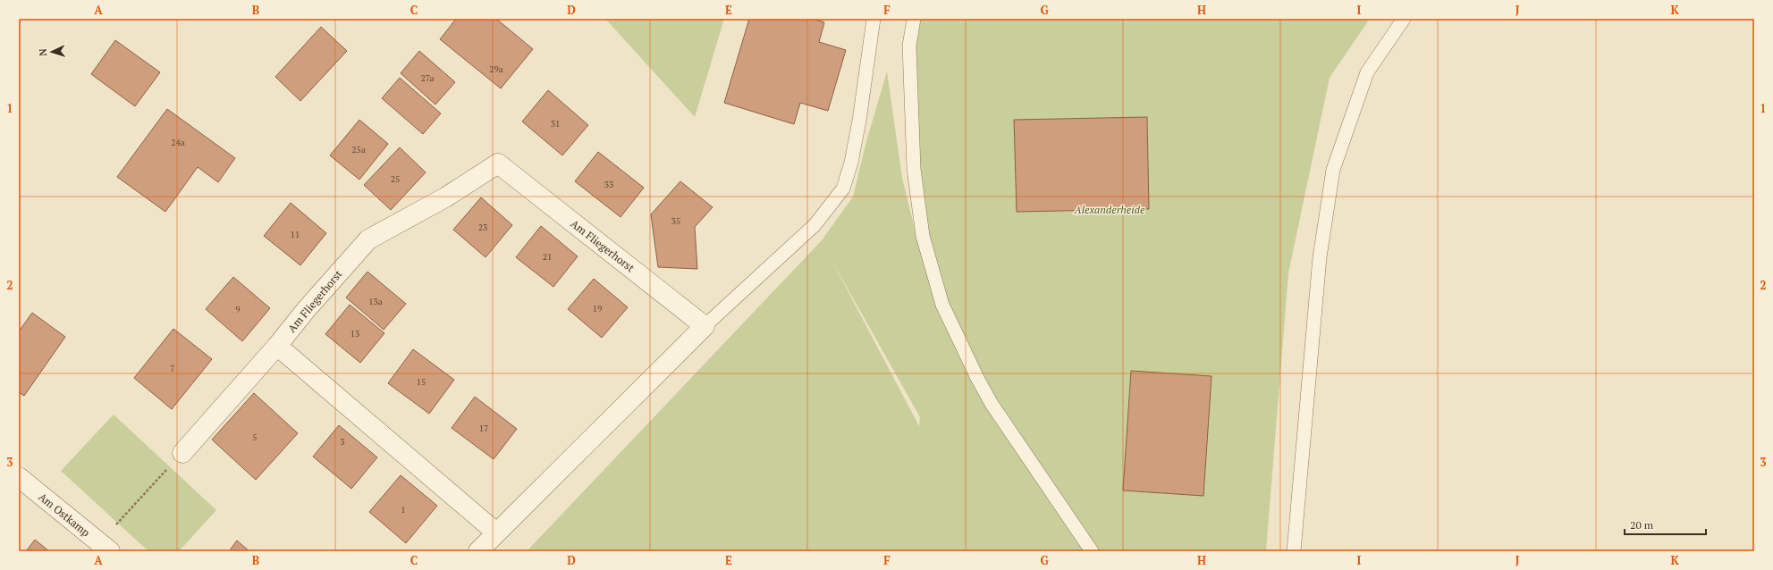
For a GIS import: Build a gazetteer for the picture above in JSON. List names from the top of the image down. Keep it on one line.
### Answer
{"streets":{"street":["Am Fliegerhorst","Am Ostkamp"]},"parks":["Alexanderheide"],"house_numbers":["29a","27a","31","24a","25a","25","33","35","23","11","21","13a","19","9","13","7","15","17","5","3","1"],"scale_bar":"20 m","north":"left","grid":{"columns":["A","B","C","D","E","F","G","H","I","J","K"],"rows":["1","2","3"]}}
